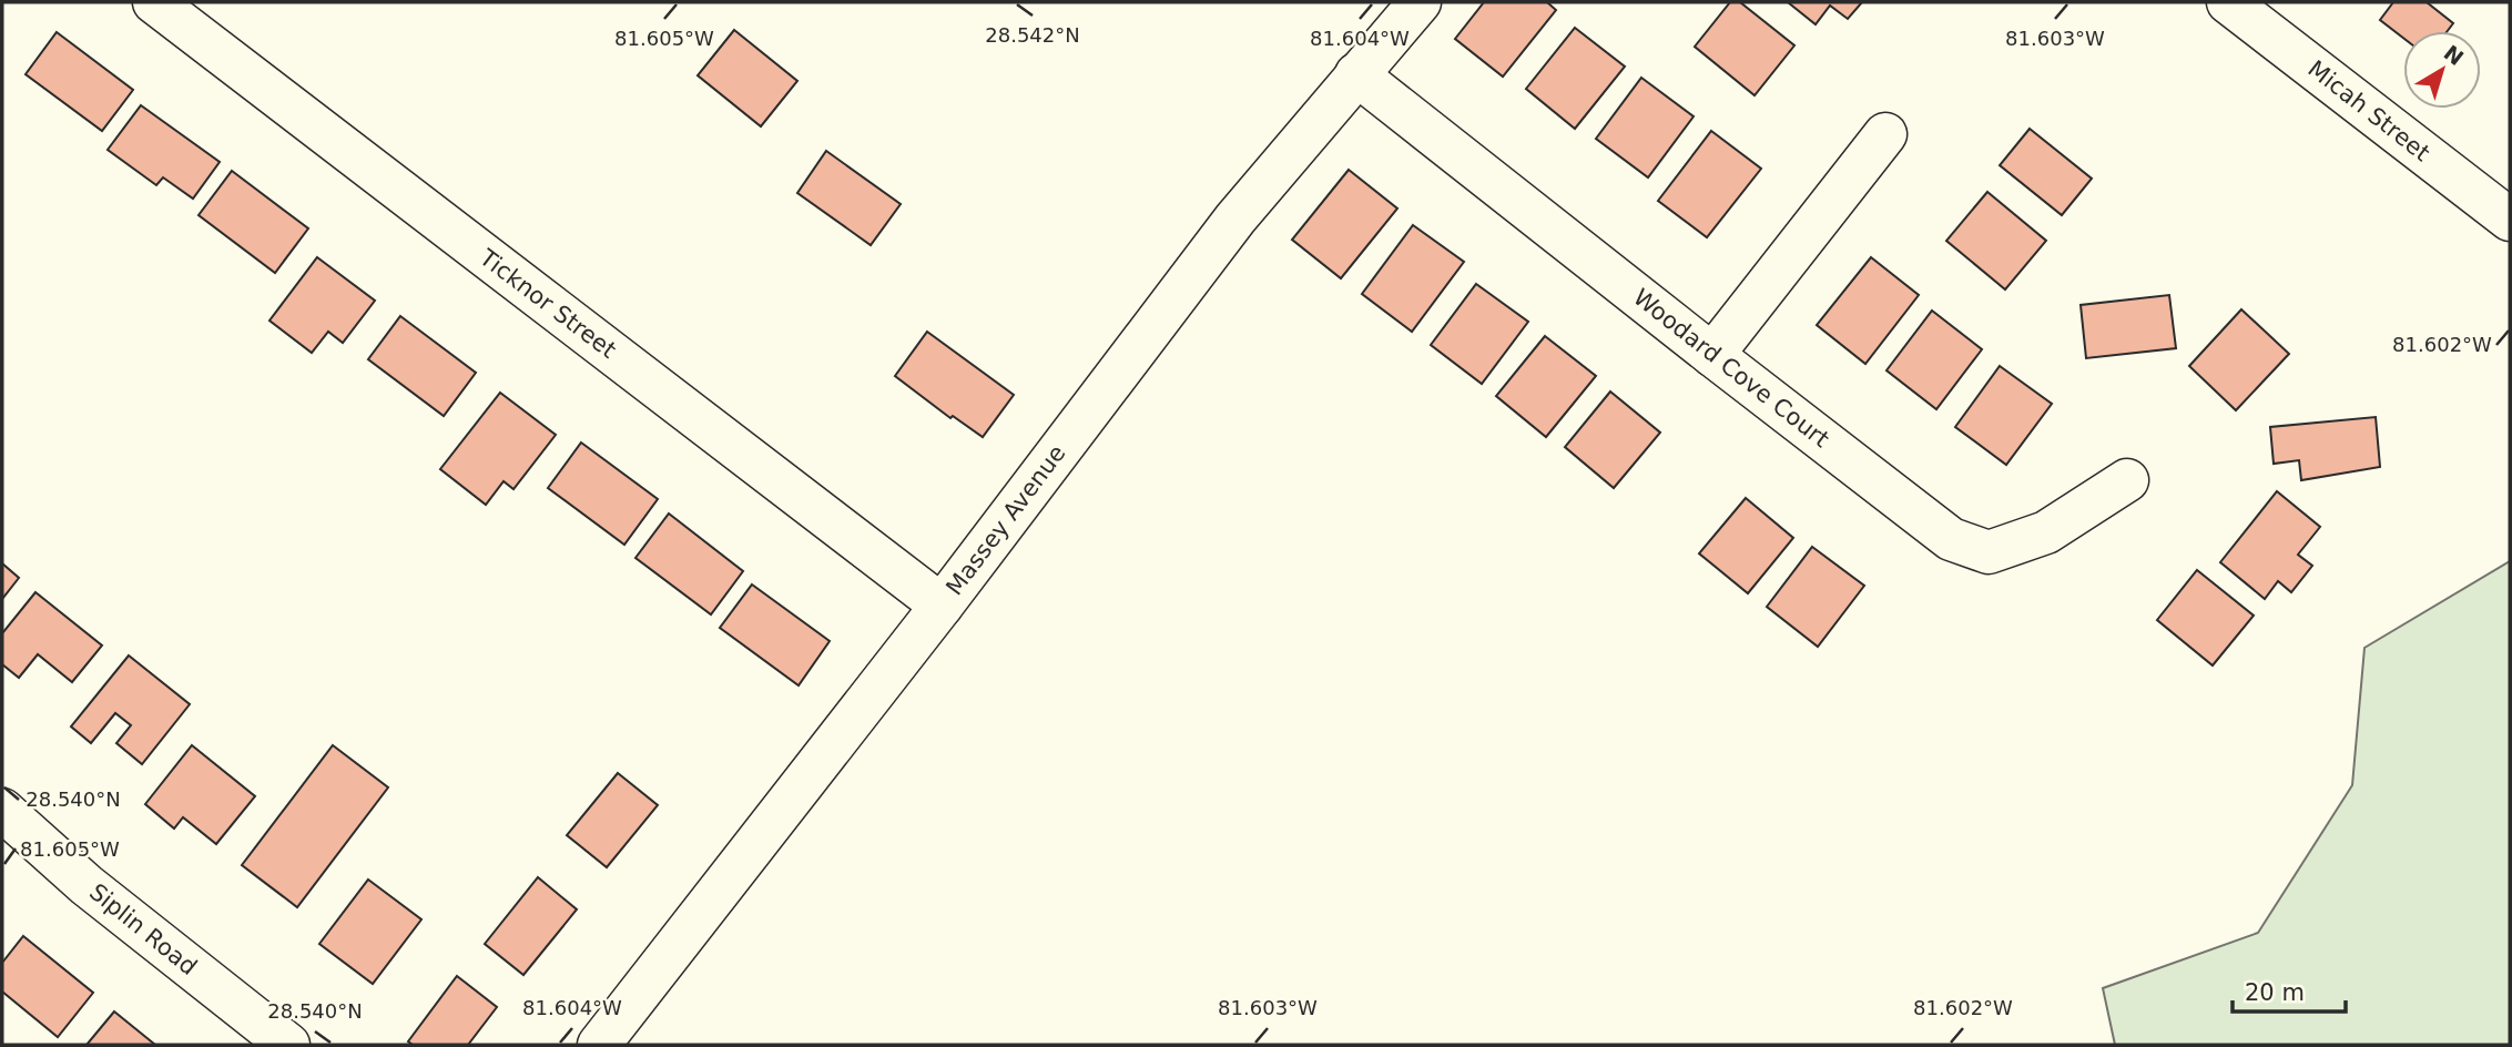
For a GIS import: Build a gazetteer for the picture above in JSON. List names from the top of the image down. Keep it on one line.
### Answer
{"streets":{"street":["Micah Street","Ticknor Street","Woodard Cove Court","Massey Avenue","Siplin Road"]},"crossings":[["Ticknor Street","Massey Avenue"],["Woodard Cove Court","Massey Avenue"]],"scale_bar":"20 m","north":"top right","coordinates":["28.542°N","81.605°W","81.604°W","81.603°W","81.602°W","28.540°N"]}
